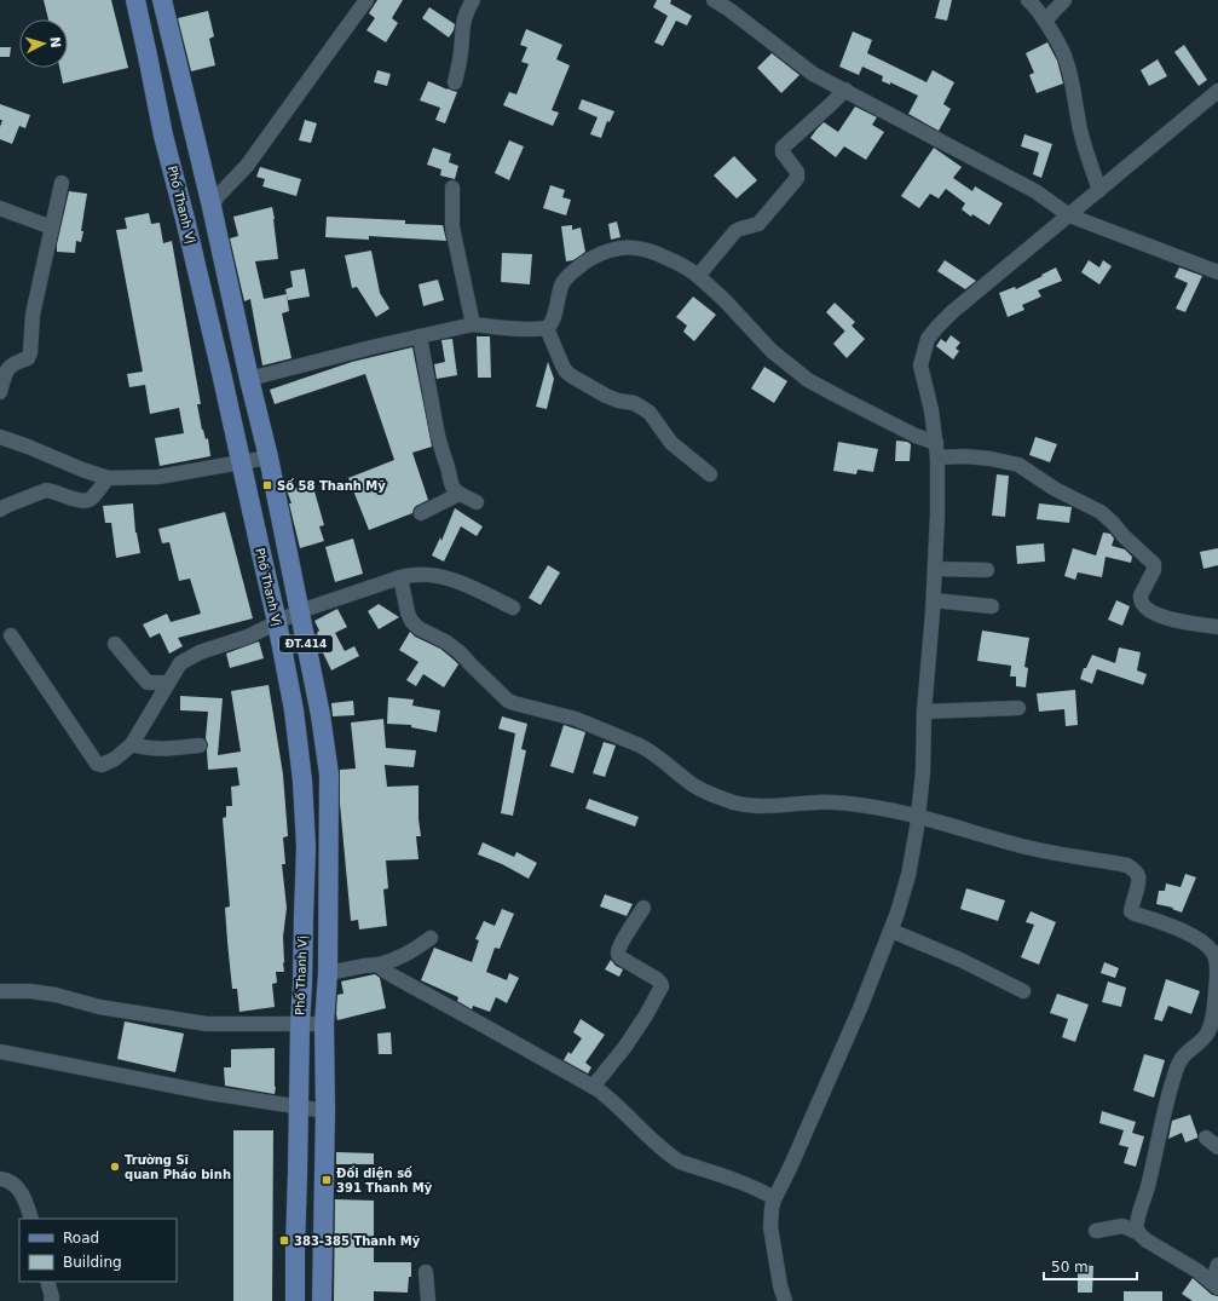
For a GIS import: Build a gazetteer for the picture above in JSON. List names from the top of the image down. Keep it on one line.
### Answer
{"streets":{"main road":["Phố Thanh Vị","ĐT.414"]},"places":{"transit":["Số 58 Thanh Mỹ","Đối diện số 391 Thanh Mỹ","383-385 Thanh Mỹ"],"other":["Trường Sĩ quan Pháo binh"]},"legend":["Road","Building"],"scale_bar":"50 m","north":"right"}
